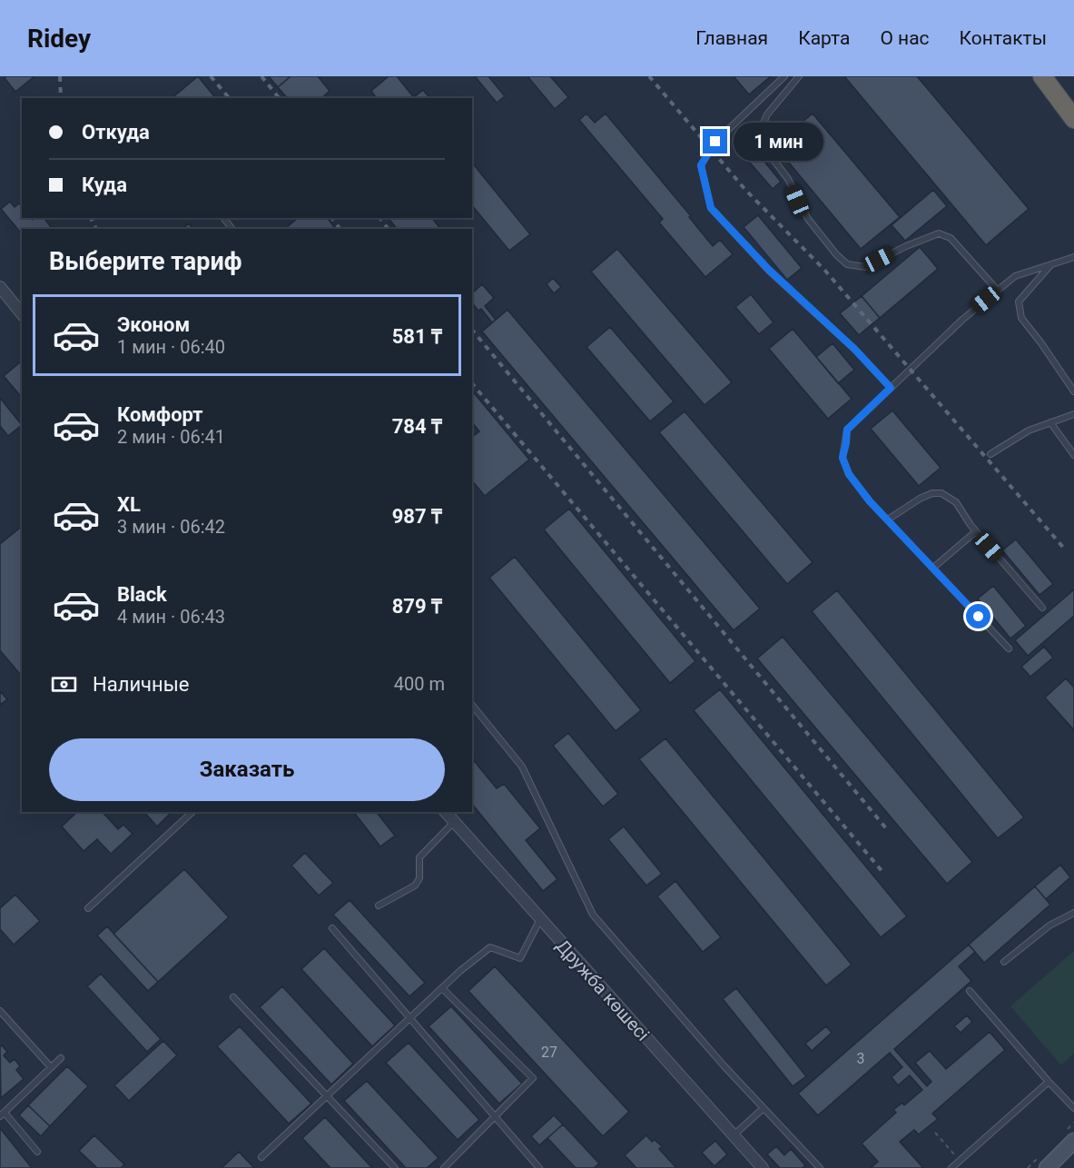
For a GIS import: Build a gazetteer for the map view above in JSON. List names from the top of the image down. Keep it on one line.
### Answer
{"streets":{"street":["Дружба көшесі"]},"house_numbers":["27","3"],"page":{"header":"Ridey","nav":["Главная","Карта","О нас","Контакты"],"banner":["Откуда","Куда"],"bubble":"1 мин","heading":"Выберите тариф","list":[{"name":"Эконом","note":"1 мин · 06:40","value":"581 ₸"},{"name":"Комфорт","note":"2 мин · 06:41","value":"784 ₸"},{"name":"XL","note":"3 мин · 06:42","value":"987 ₸"},{"name":"Black","note":"4 мин · 06:43","value":"879 ₸"}],"pay":["Наличные","400 m"],"buttons":"Заказать"}}
